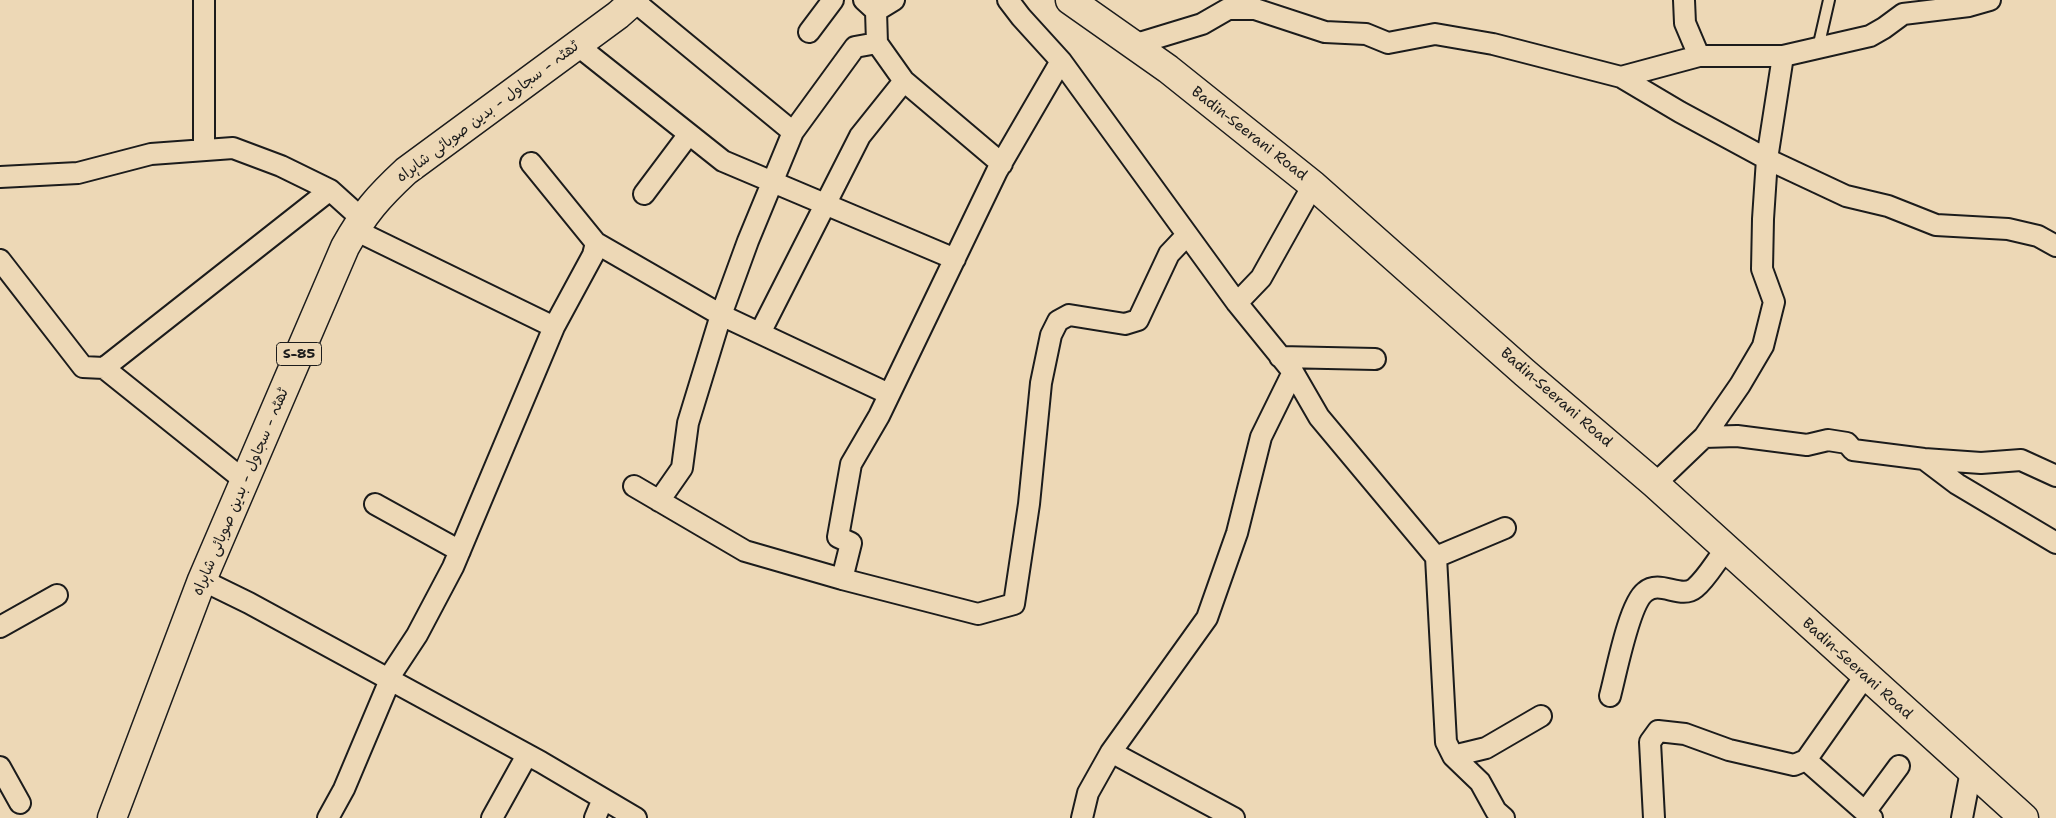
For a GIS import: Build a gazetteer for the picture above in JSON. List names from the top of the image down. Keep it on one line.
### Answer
{"streets":{"street":["ٹھٹہ - سجاول - بدین صوبائی شاہراہ","Badin-Seerani Road","S-85"]}}
